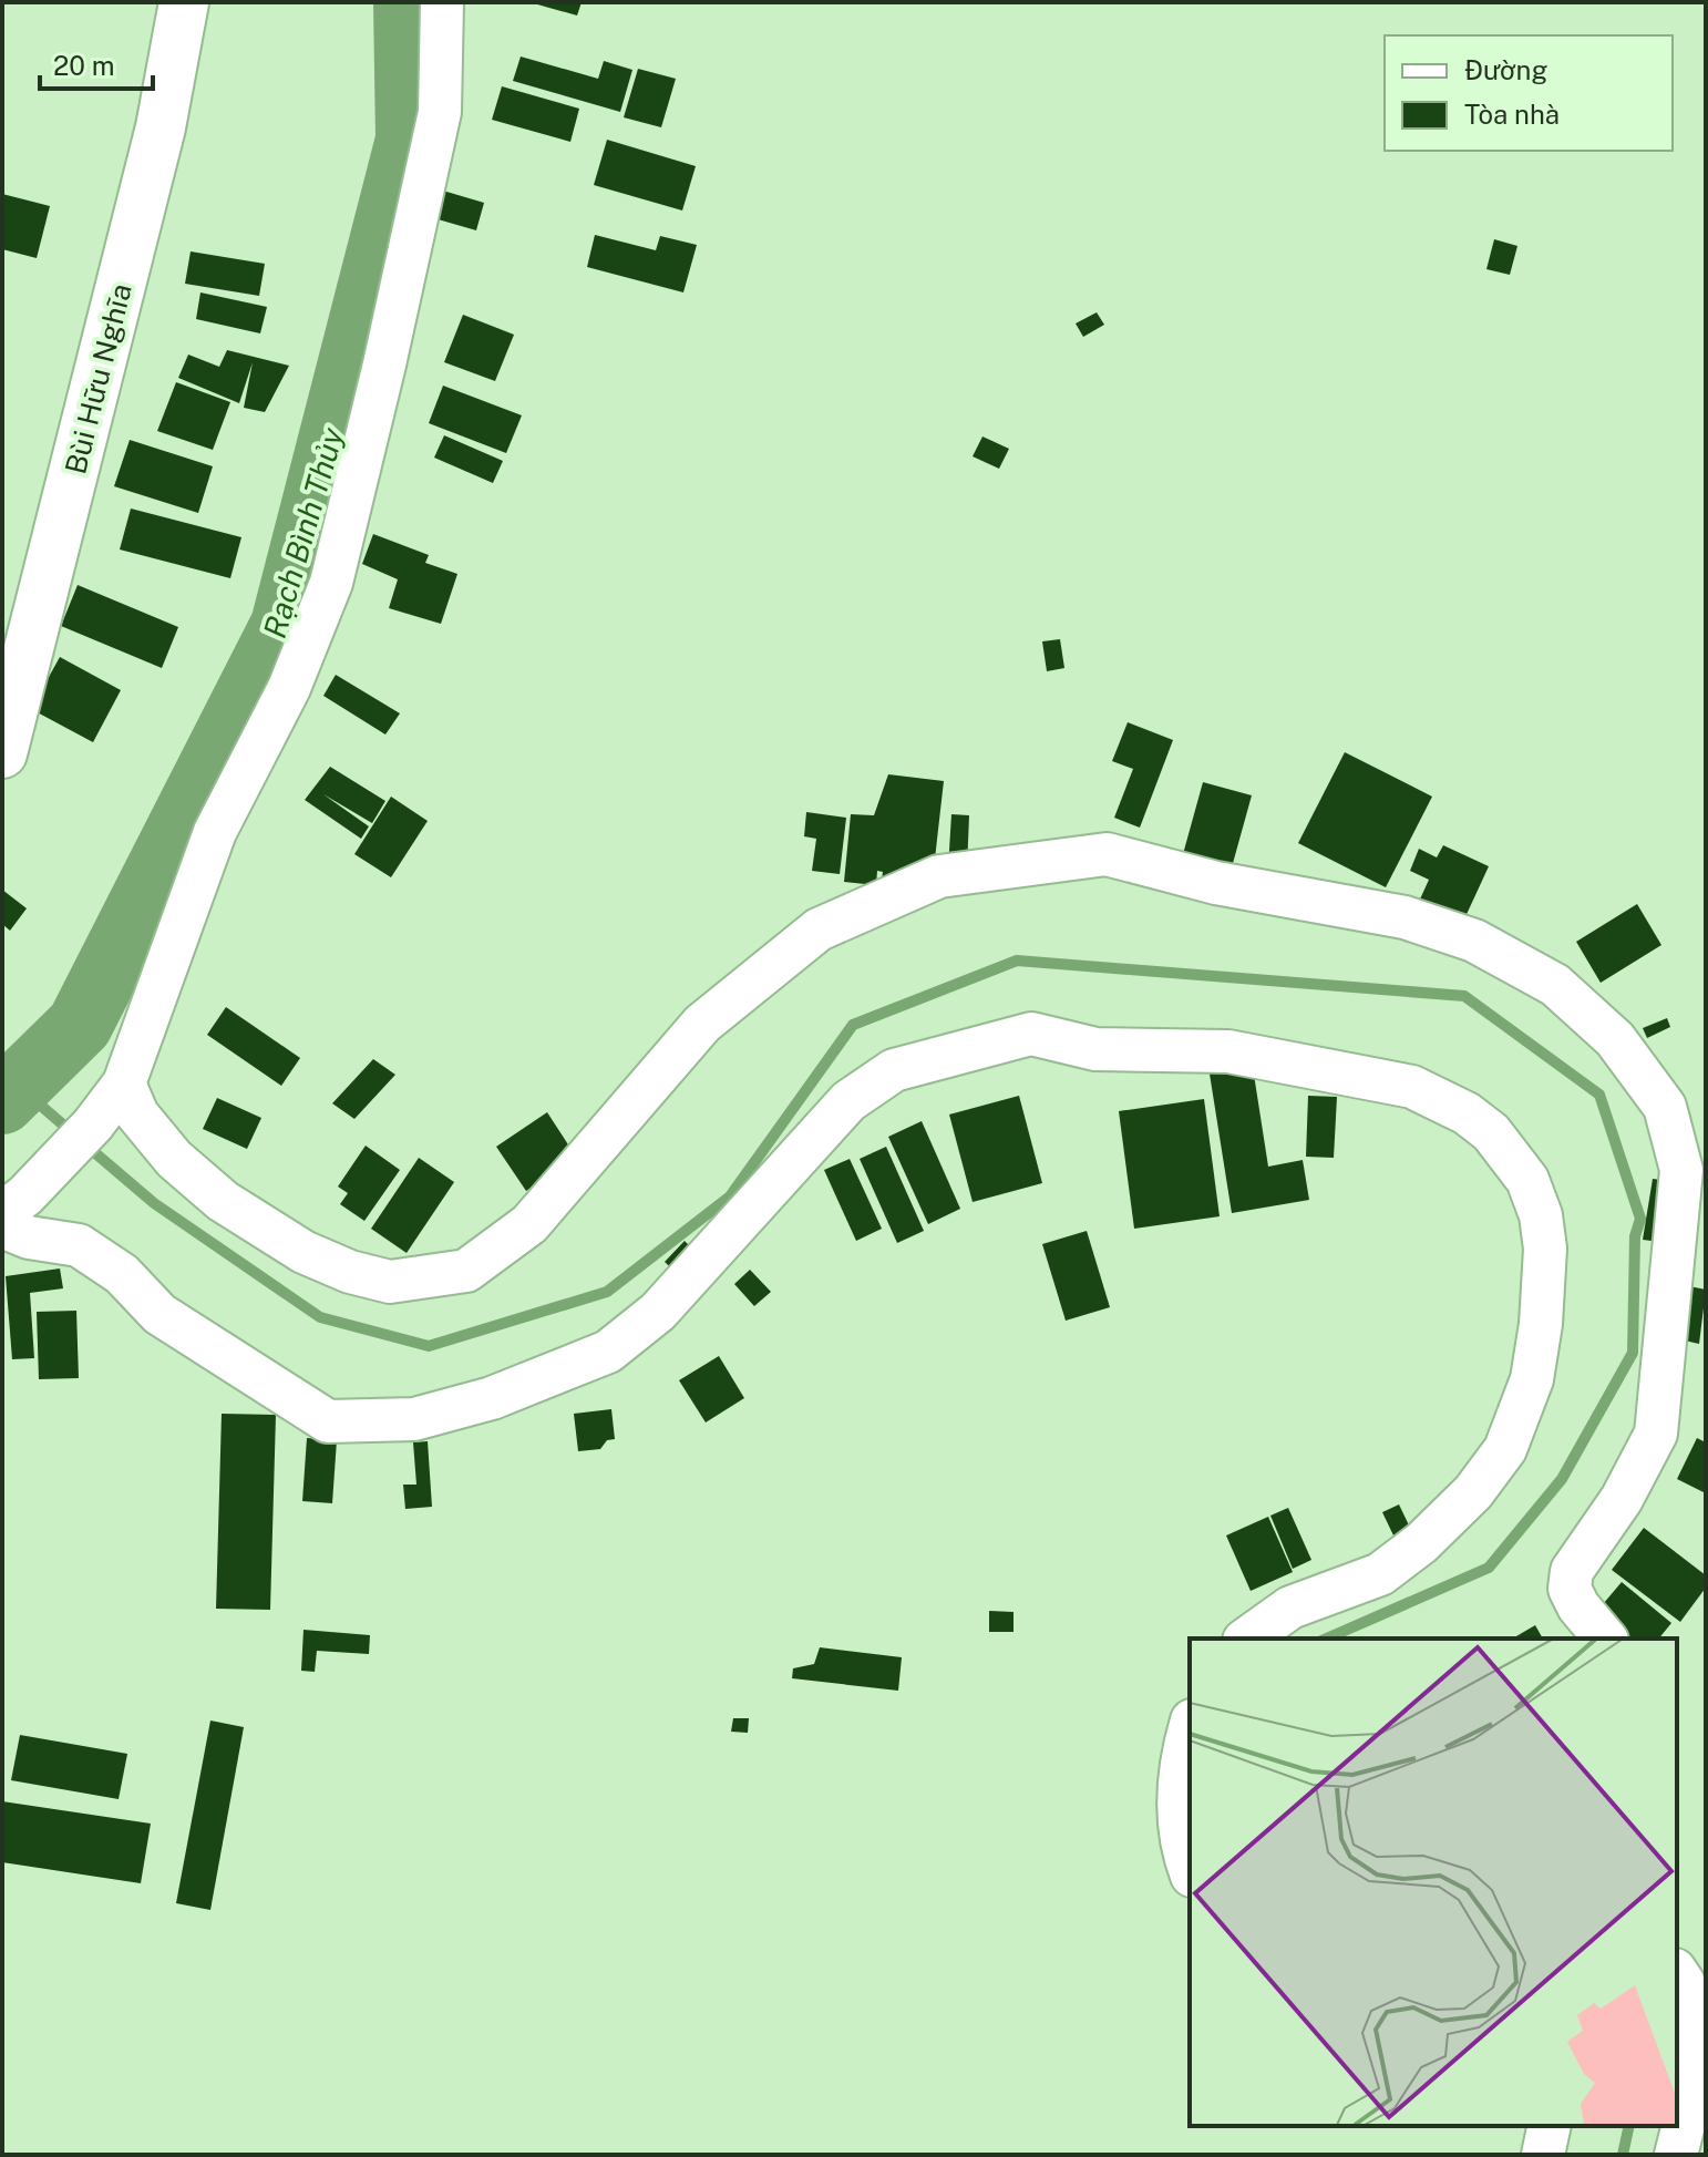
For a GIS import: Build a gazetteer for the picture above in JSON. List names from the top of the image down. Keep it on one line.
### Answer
{"streets":{"main road":["Bùi Hữu Nghĩa"]},"water":["Rạch Bình Thủy"],"legend":["Đường","Tòa nhà"],"scale_bar":"20 m"}
